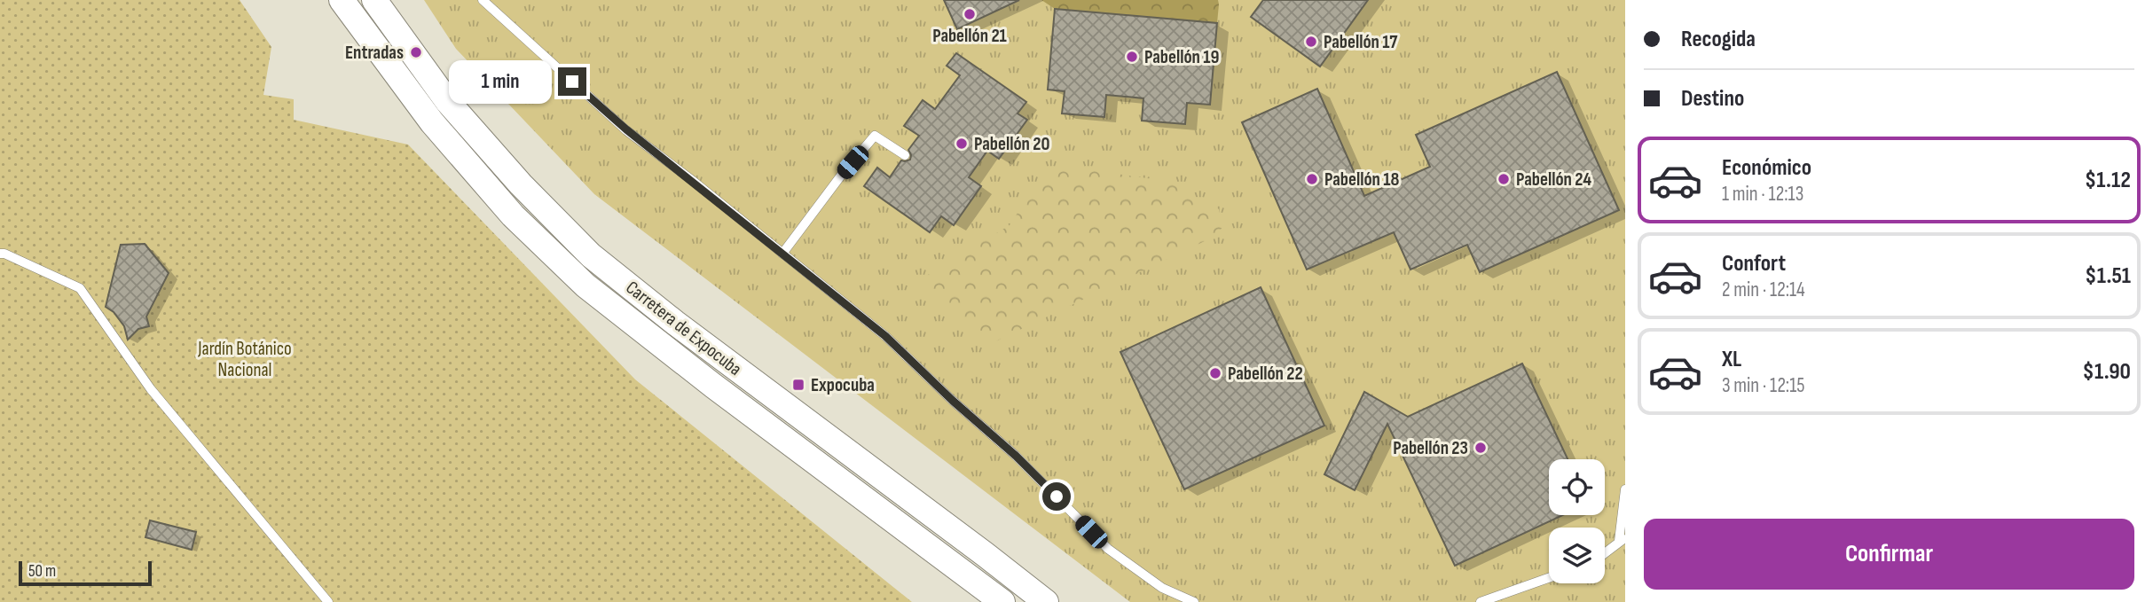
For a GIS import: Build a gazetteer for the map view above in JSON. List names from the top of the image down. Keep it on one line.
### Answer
{"streets":{"main road":["Carretera de Expocuba"]},"parks":["Jardín Botánico Nacional"],"places":{"other":["Pabellón 21","Pabellón 17","Entradas","Pabellón 19","Pabellón 20","Pabellón 18","Pabellón 24","Pabellón 22","Pabellón 23"],"transit":["Expocuba"]},"scale_bar":"50 m","page":{"banner":["Recogida","Destino"],"bubble":"1 min","list":[{"name":"Económico","note":"1 min · 12:13","value":"$1.12"},{"name":"Confort","note":"2 min · 12:14","value":"$1.51"},{"name":"XL","note":"3 min · 12:15","value":"$1.90"}],"buttons":"Confirmar","scale":"50 m"}}
